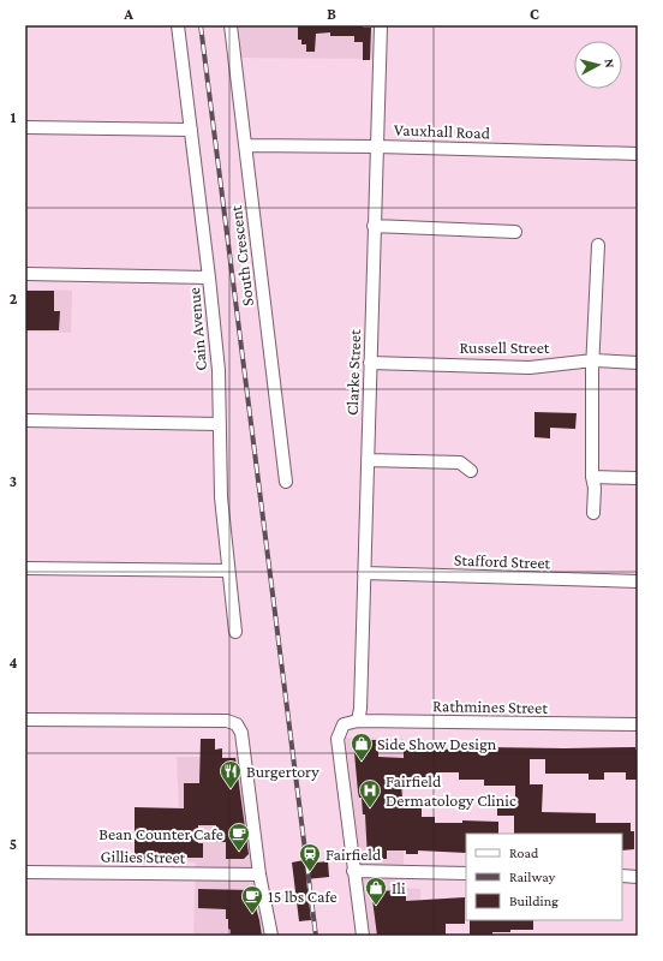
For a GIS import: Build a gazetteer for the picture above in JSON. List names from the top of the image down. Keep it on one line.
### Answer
{"streets":{"street":["Vauxhall Road","South Crescent","Cain Avenue","Russell Street","Clarke Street","Stafford Street","Rathmines Street","Gillies Street"]},"crossings":[["Vauxhall Road","South Crescent"],["Vauxhall Road","Clarke Street"],["Russell Street","Clarke Street"],["Clarke Street","Stafford Street"],["Clarke Street","Rathmines Street"]],"places":{"shop":["Side Show Design","Ili"],"restaurant":["Burgertory"],"hospital":["Fairfield Dermatology Clinic"],"cafe":["Bean Counter Cafe","15 lbs Cafe"],"station":["Fairfield"]},"legend":["Road","Railway","Building"],"north":"right","grid":{"columns":["A","B","C"],"rows":["1","2","3","4","5"]}}
